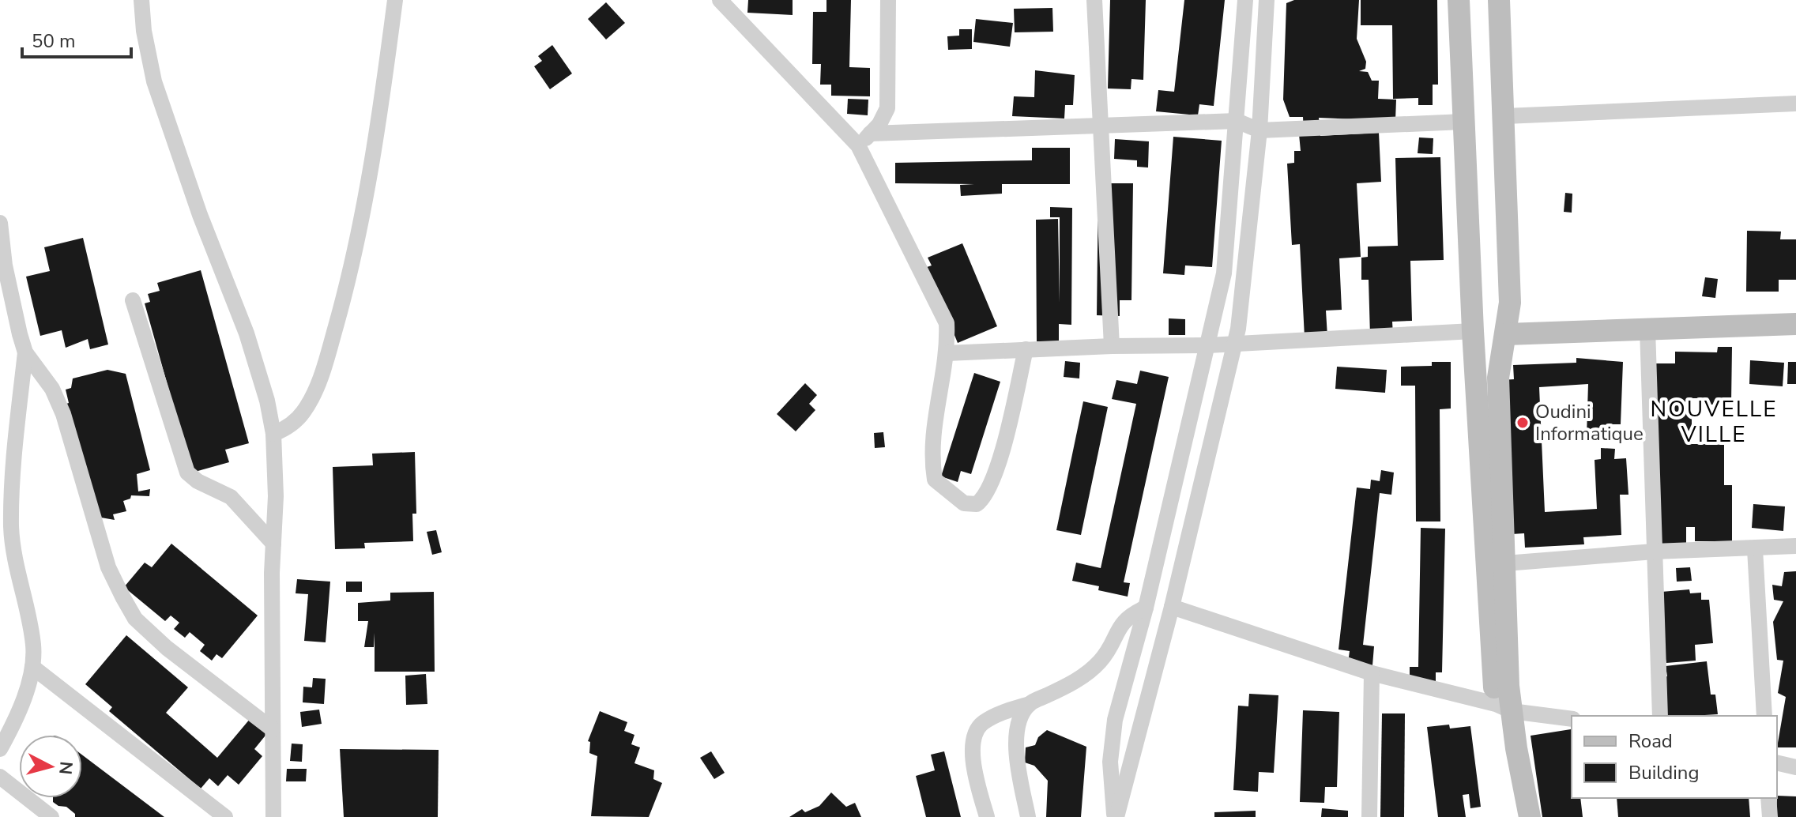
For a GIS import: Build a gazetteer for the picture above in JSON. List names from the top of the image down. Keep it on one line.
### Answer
{"districts":["NOUVELLE VILLE"],"places":["Oudini Informatique"],"legend":["Road","Building"],"scale_bar":"50 m","north":"right"}
